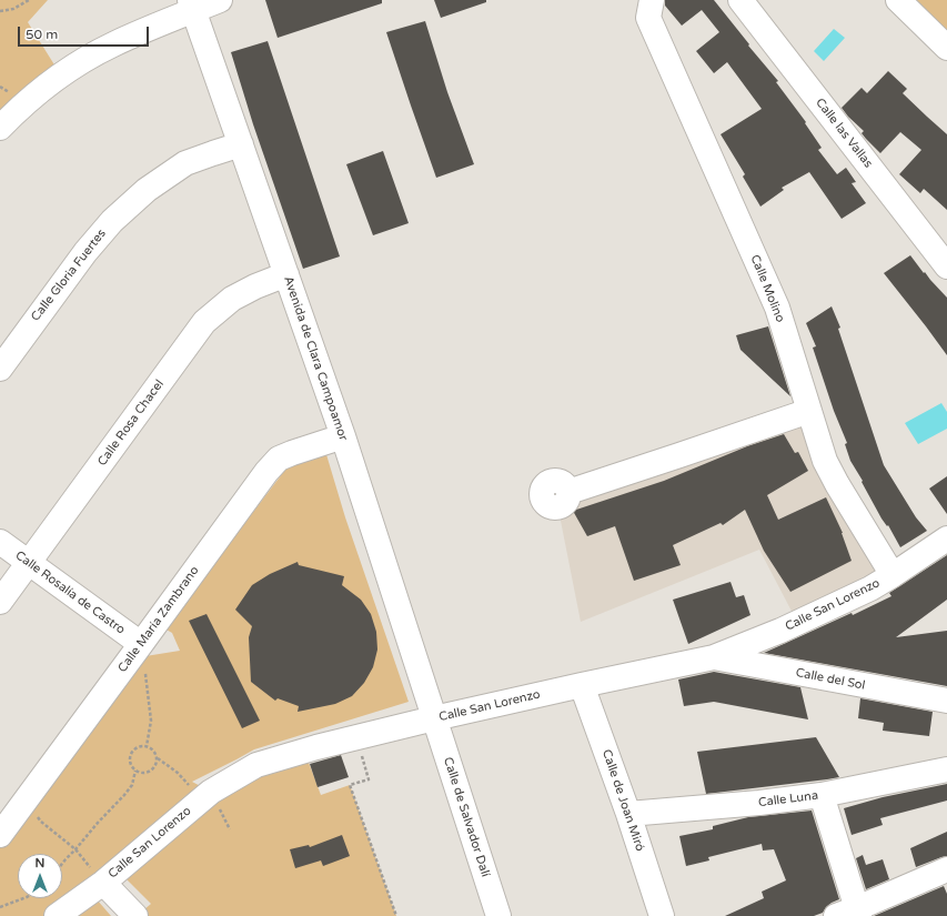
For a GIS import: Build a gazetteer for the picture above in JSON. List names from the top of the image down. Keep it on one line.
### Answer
{"streets":{"street":["Calle las Vallas","Calle Gloria Fuertes","Calle Molino","Avenida de Clara Campoamor","Calle Rosa Chacel","Calle Rosalía de Castro","Calle San Lorenzo","Calle María Zambrano","Calle del Sol","Calle Luna","Calle de Joan Miró","Calle de Salvador Dalí"]},"crossings":[["Calle Gloria Fuertes","Avenida de Clara Campoamor"],["Calle Molino","Calle San Lorenzo"],["Avenida de Clara Campoamor","Calle Rosa Chacel"],["Avenida de Clara Campoamor","Calle San Lorenzo"],["Avenida de Clara Campoamor","Calle María Zambrano"],["Avenida de Clara Campoamor","Calle de Salvador Dalí"],["Calle Rosa Chacel","Calle Rosalía de Castro"],["Calle Rosalía de Castro","Calle María Zambrano"],["Calle San Lorenzo","Calle del Sol"],["Calle San Lorenzo","Calle de Joan Miró"],["Calle San Lorenzo","Calle de Salvador Dalí"],["Calle Luna","Calle de Joan Miró"]],"scale_bar":"50 m","north":"top"}
